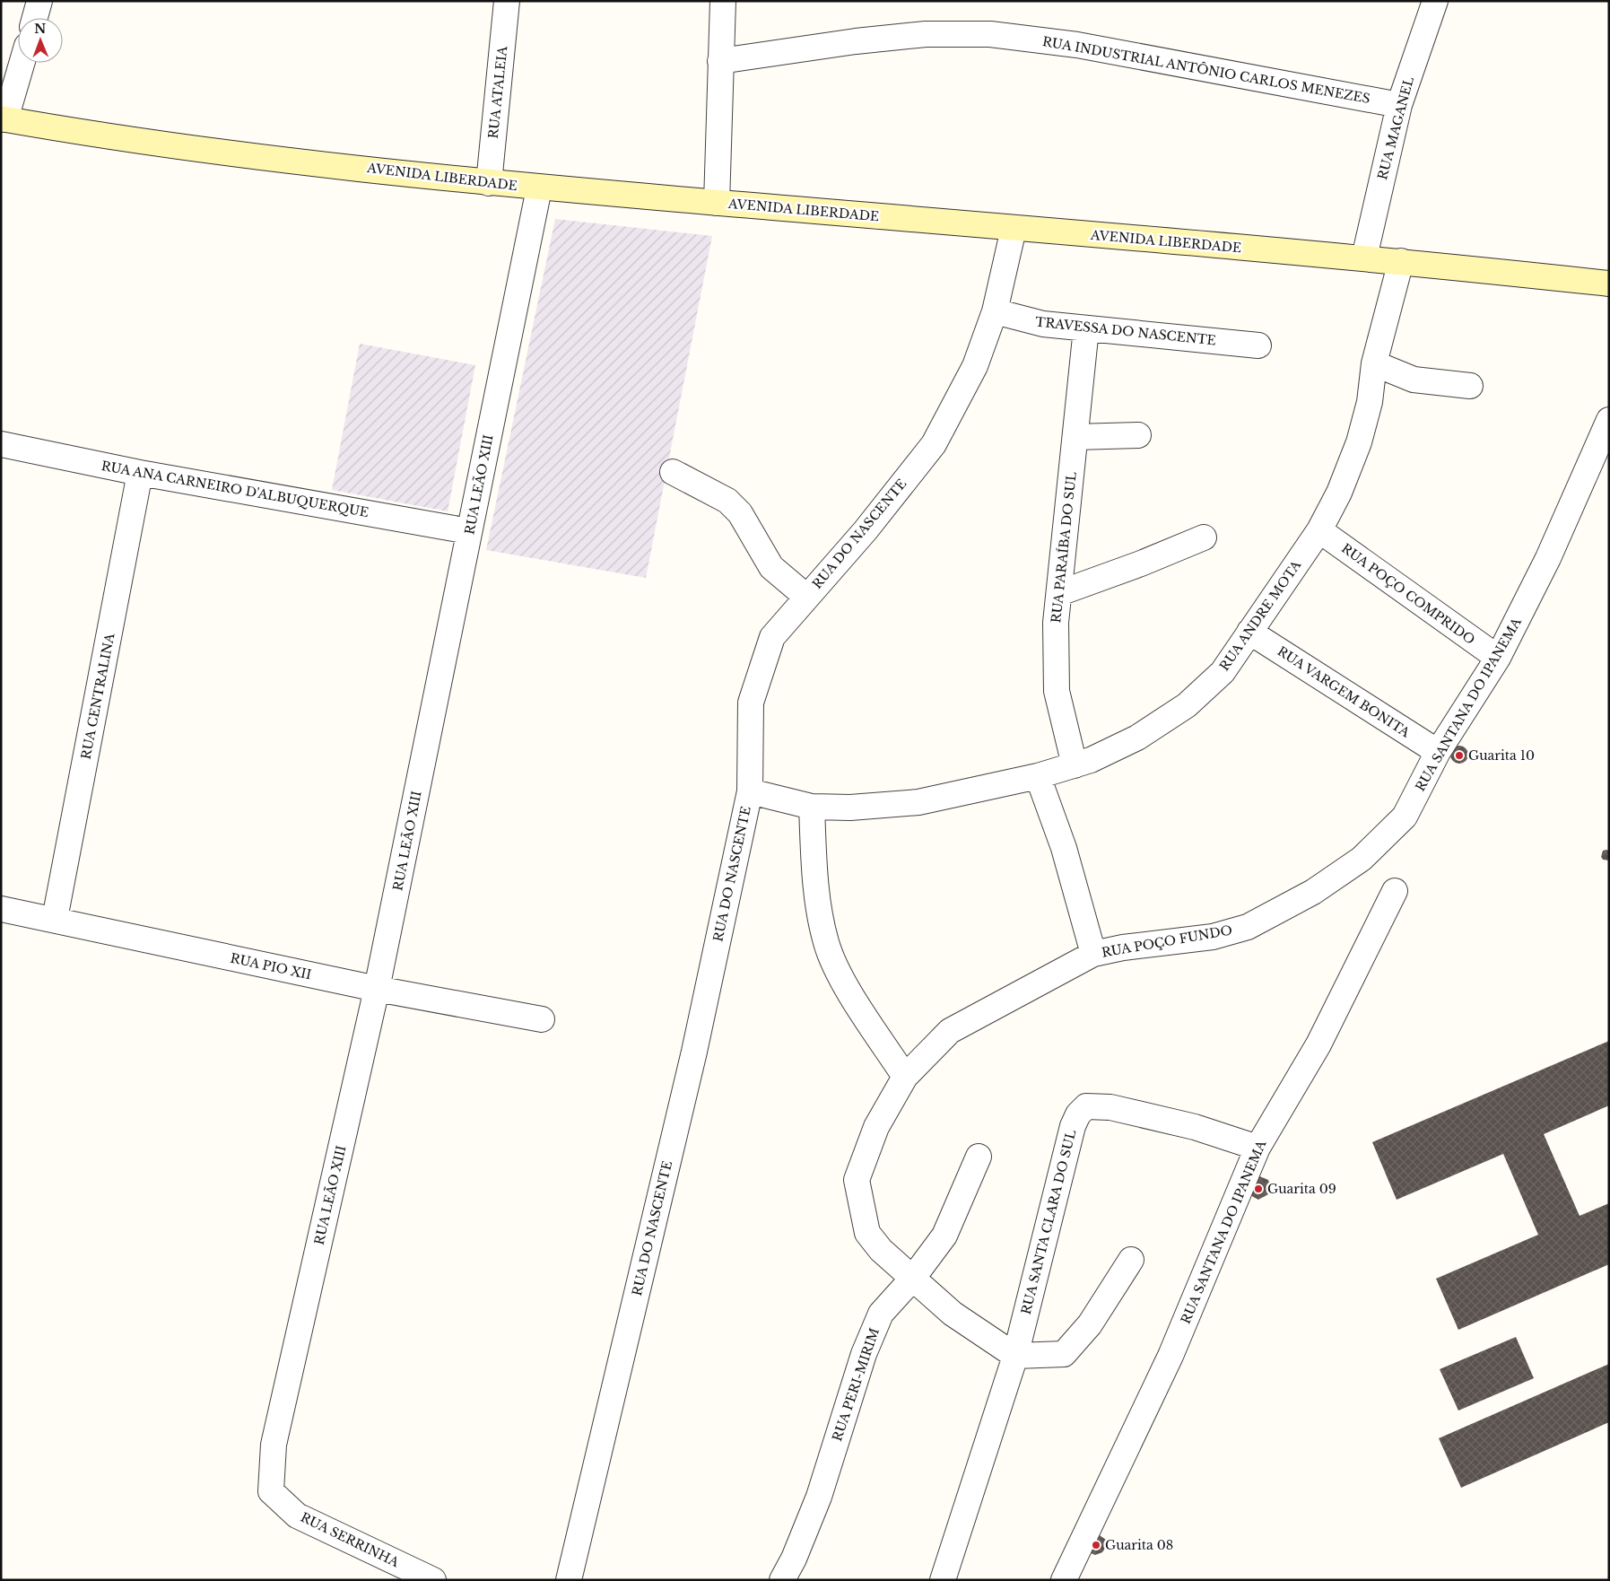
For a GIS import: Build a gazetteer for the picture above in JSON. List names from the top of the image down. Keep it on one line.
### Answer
{"streets":{"main road":["AVENIDA LIBERDADE"],"street":["RUA INDUSTRIAL ANTÔNIO CARLOS MENEZES","RUA ATALEIA","RUA MAGANEL","TRAVESSA DO NASCENTE","RUA LEÃO XIII","RUA ANA CARNEIRO D'ALBUQUERQUE","RUA DO NASCENTE","RUA PARAÍBA DO SUL","RUA POÇO COMPRIDO","RUA ANDRE MOTA","RUA VARGEM BONITA","RUA CENTRALINA","RUA SANTANA DO IPANEMA","RUA POÇO FUNDO","RUA PIO XII","RUA SANTA CLARA DO SUL","RUA PERI-MIRIM","RUA SERRINHA"]},"crossings":[["RUA INDUSTRIAL ANTÔNIO CARLOS MENEZES","RUA MAGANEL"],["RUA ATALEIA","AVENIDA LIBERDADE"],["RUA MAGANEL","AVENIDA LIBERDADE"],["AVENIDA LIBERDADE","RUA LEÃO XIII"],["AVENIDA LIBERDADE","RUA DO NASCENTE"],["AVENIDA LIBERDADE","RUA ANDRE MOTA"],["TRAVESSA DO NASCENTE","RUA DO NASCENTE"],["TRAVESSA DO NASCENTE","RUA PARAÍBA DO SUL"],["RUA LEÃO XIII","RUA ANA CARNEIRO D'ALBUQUERQUE"],["RUA LEÃO XIII","RUA PIO XII"],["RUA LEÃO XIII","RUA SERRINHA"],["RUA ANA CARNEIRO D'ALBUQUERQUE","RUA CENTRALINA"],["RUA DO NASCENTE","RUA ANDRE MOTA"],["RUA PARAÍBA DO SUL","RUA ANDRE MOTA"],["RUA POÇO COMPRIDO","RUA ANDRE MOTA"],["RUA POÇO COMPRIDO","RUA SANTANA DO IPANEMA"],["RUA ANDRE MOTA","RUA VARGEM BONITA"],["RUA VARGEM BONITA","RUA SANTANA DO IPANEMA"],["RUA CENTRALINA","RUA PIO XII"],["RUA SANTANA DO IPANEMA","RUA POÇO FUNDO"],["RUA SANTANA DO IPANEMA","RUA SANTA CLARA DO SUL"],["RUA POÇO FUNDO","RUA SANTA CLARA DO SUL"],["RUA POÇO FUNDO","RUA PERI-MIRIM"]],"places":["Guarita 10","Guarita 09","Guarita 08"],"north":"top"}
